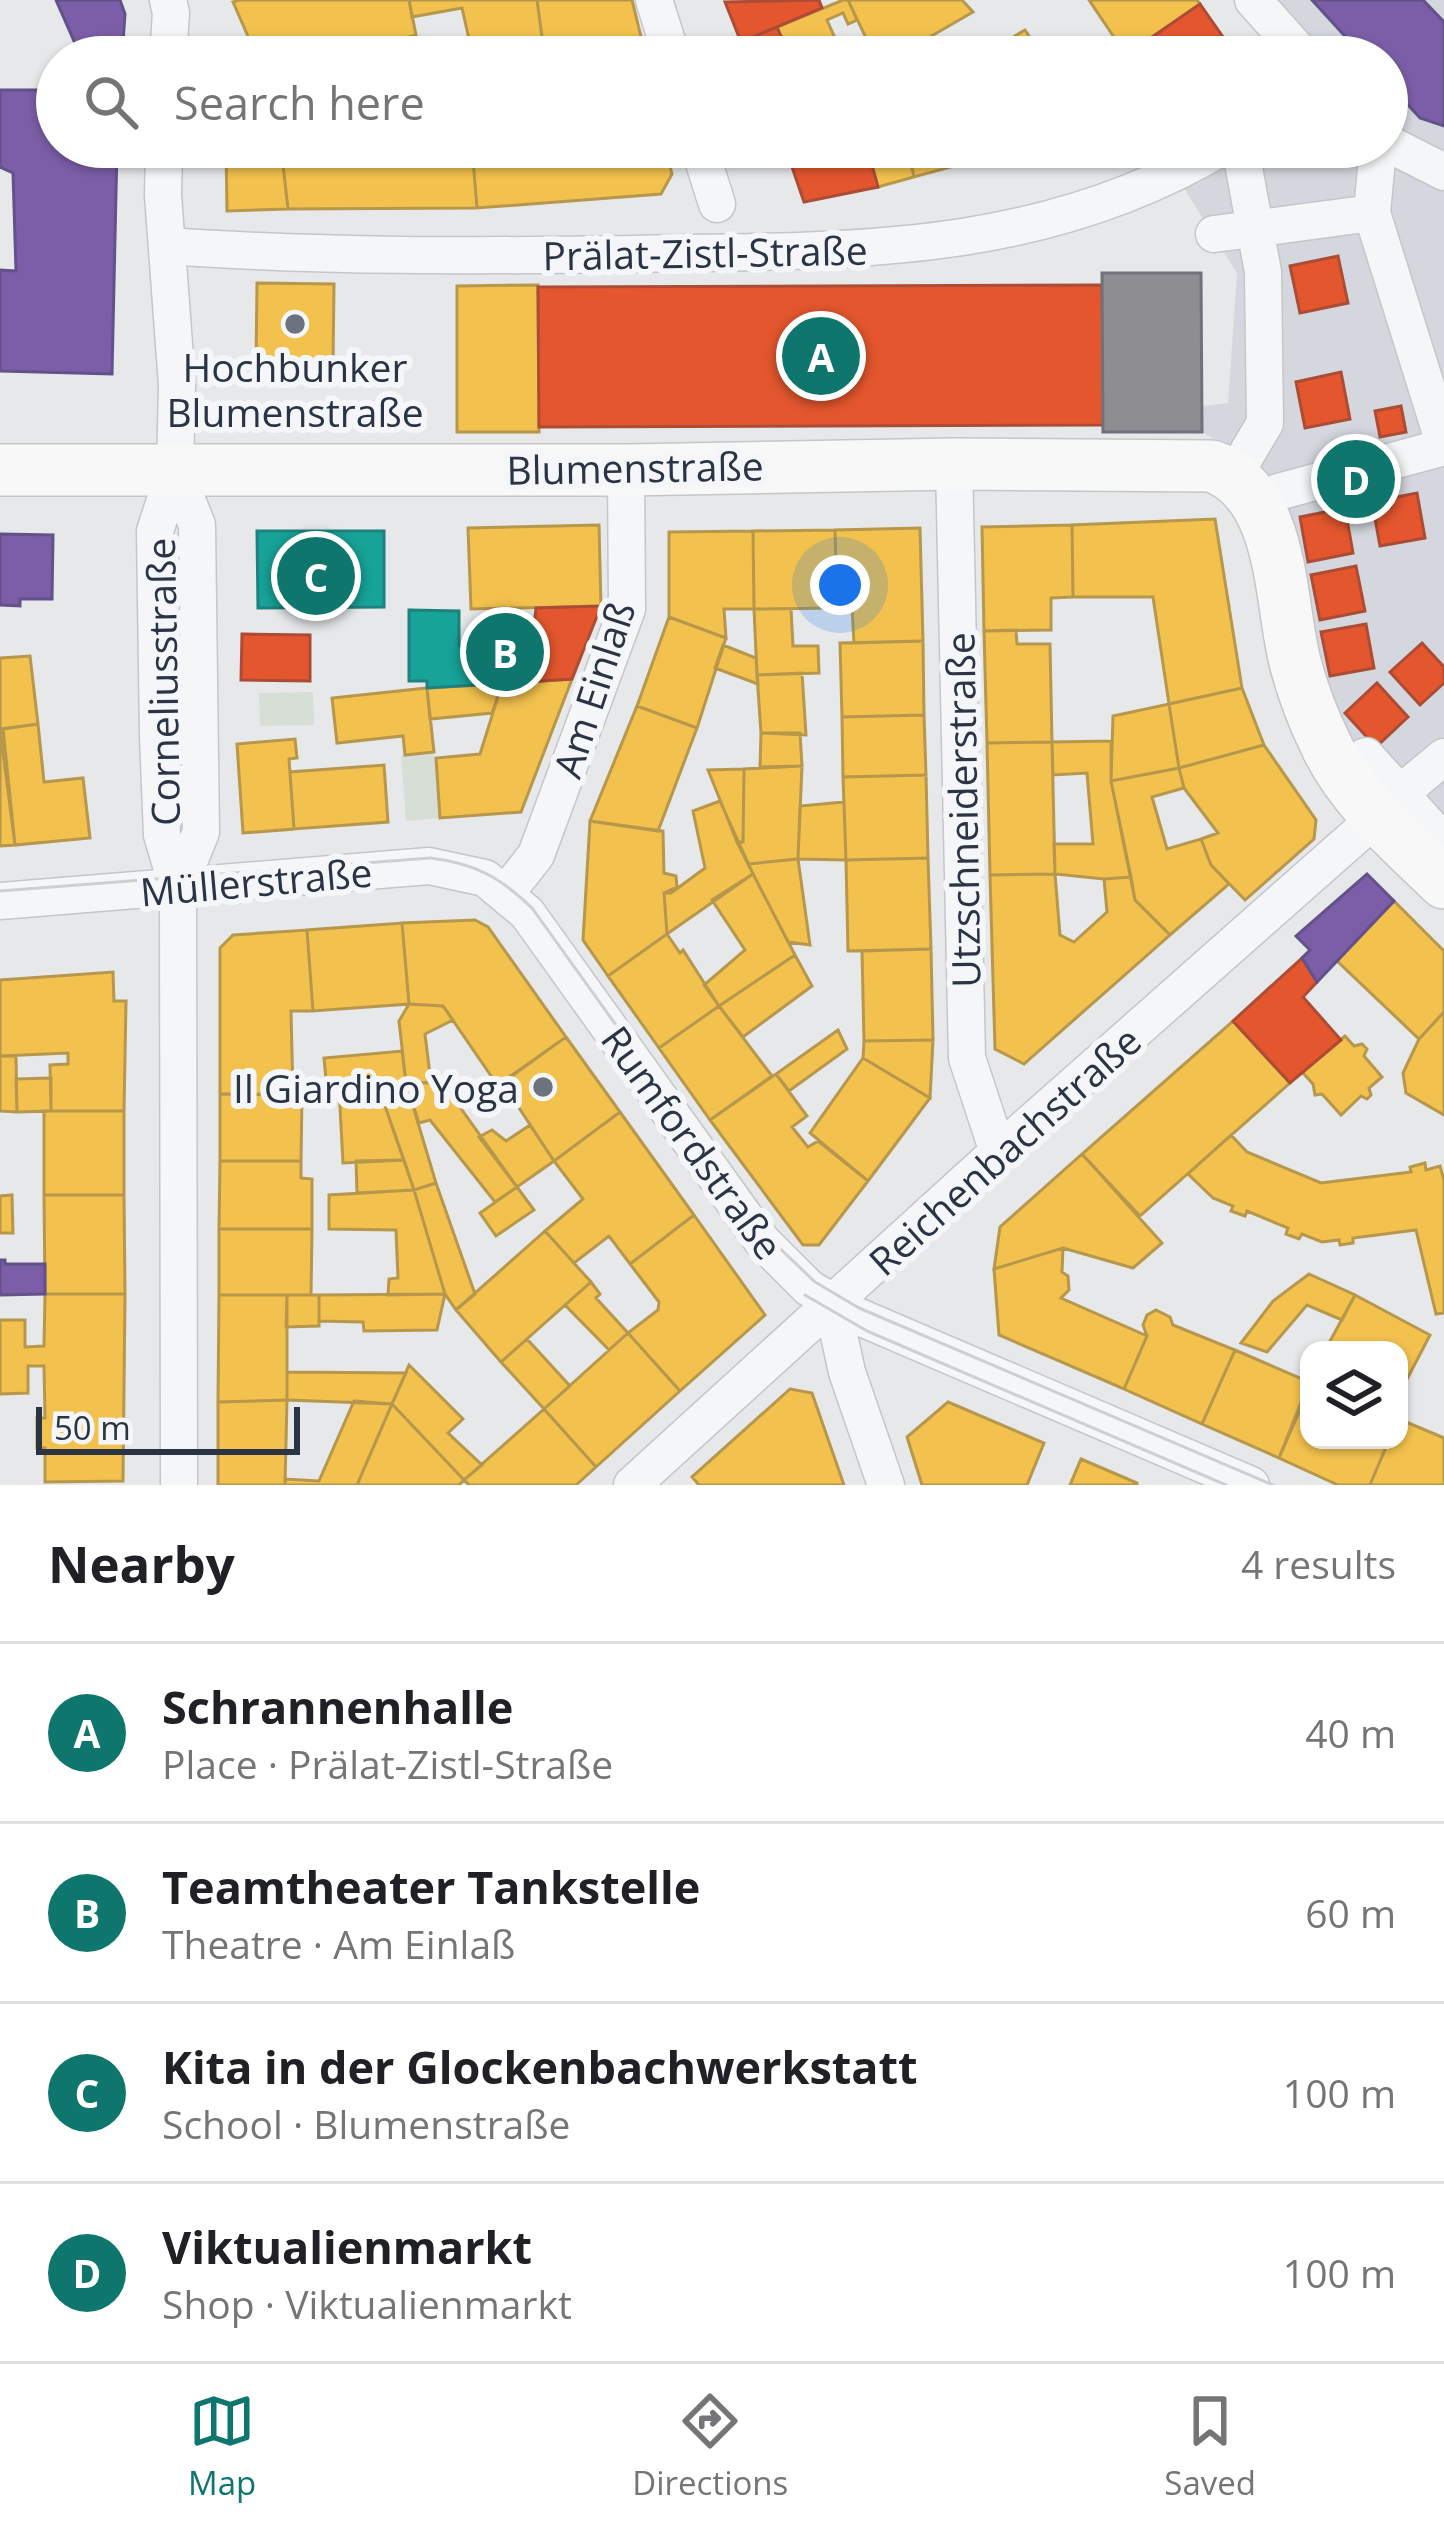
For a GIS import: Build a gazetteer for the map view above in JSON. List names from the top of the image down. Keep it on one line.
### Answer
{"streets":{"main road":["Blumenstraße"],"street":["Prälat-Zistl-Straße","Corneliusstraße","Am Einlaß","Utzschneiderstraße","Müllerstraße","Rumfordstraße","Reichenbachstraße"]},"crossings":[["Blumenstraße","Corneliusstraße"],["Blumenstraße","Am Einlaß"],["Blumenstraße","Utzschneiderstraße"],["Corneliusstraße","Müllerstraße"],["Am Einlaß","Müllerstraße"],["Am Einlaß","Rumfordstraße"],["Utzschneiderstraße","Reichenbachstraße"],["Müllerstraße","Rumfordstraße"],["Rumfordstraße","Reichenbachstraße"]],"places":["Hochbunker Blumenstraße","Il Giardino Yoga"],"scale_bar":"50 m","page":{"search":"Search here","pins":["A","D","C","B"],"scale":"50 m","heading":["Nearby","4 results"],"list":[{"mark":"A","name":"Schrannenhalle","note":"Place · Prälat-Zistl-Straße","value":"40 m"},{"mark":"B","name":"Teamtheater Tankstelle","note":"Theatre · Am Einlaß","value":"60 m"},{"mark":"C","name":"Kita in der Glockenbachwerkstatt","note":"School · Blumenstraße","value":"100 m"},{"mark":"D","name":"Viktualienmarkt","note":"Shop · Viktualienmarkt","value":"100 m"}],"nav":["Map","Directions","Saved"]}}
